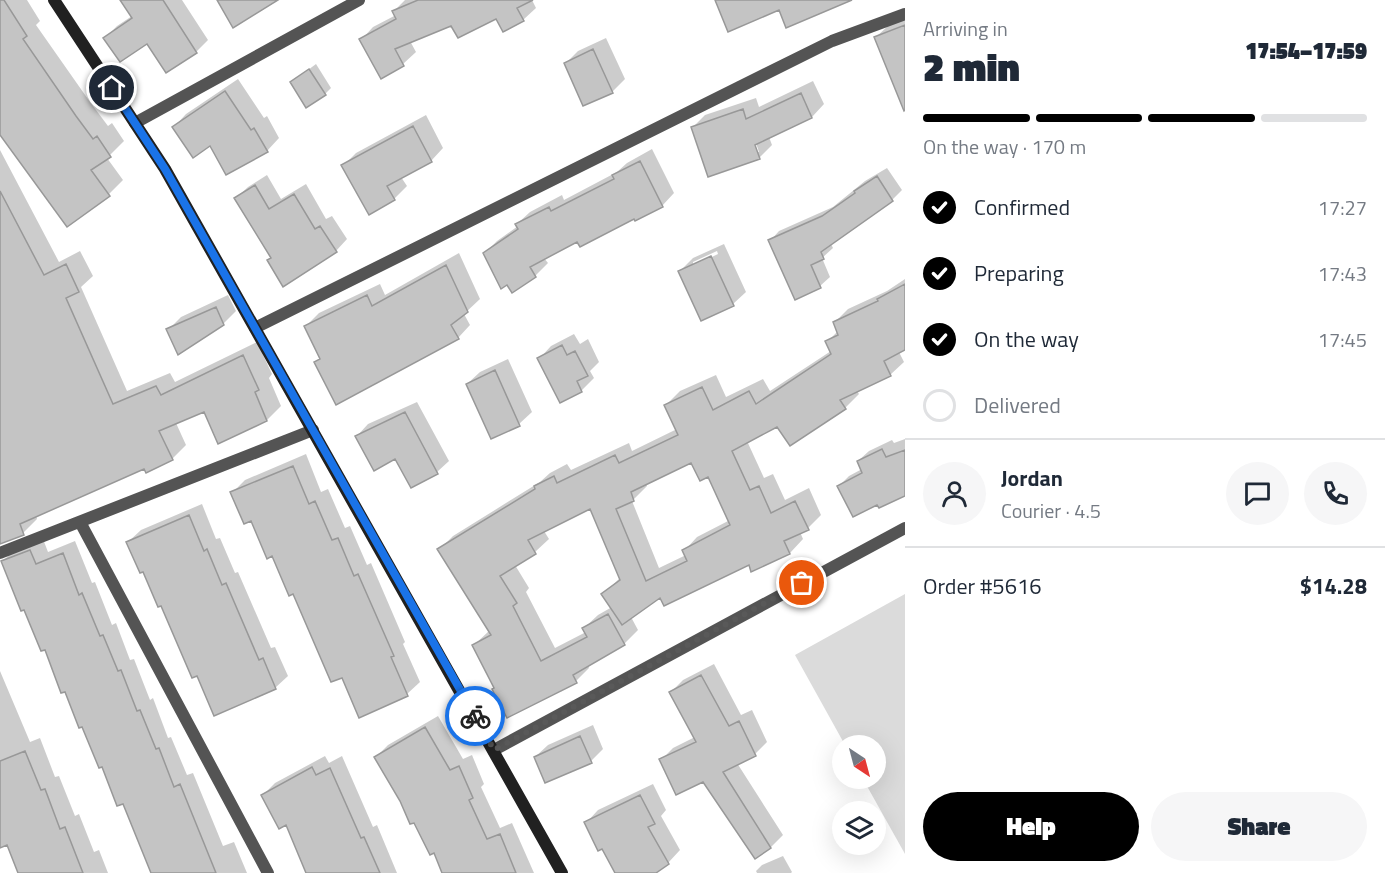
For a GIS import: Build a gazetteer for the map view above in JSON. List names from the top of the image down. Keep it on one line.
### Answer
{"north":"bottom right","page":{"heading":["2 min","Arriving in","17:54–17:59"],"panel":["Jordan","Courier · 4.5","Order #5616","$14.28"],"bar":"On the way · 170 m","list":[["Confirmed","17:27"],["Preparing","17:43"],["On the way","17:45"],"Delivered"],"buttons":["Help","Share"]}}
